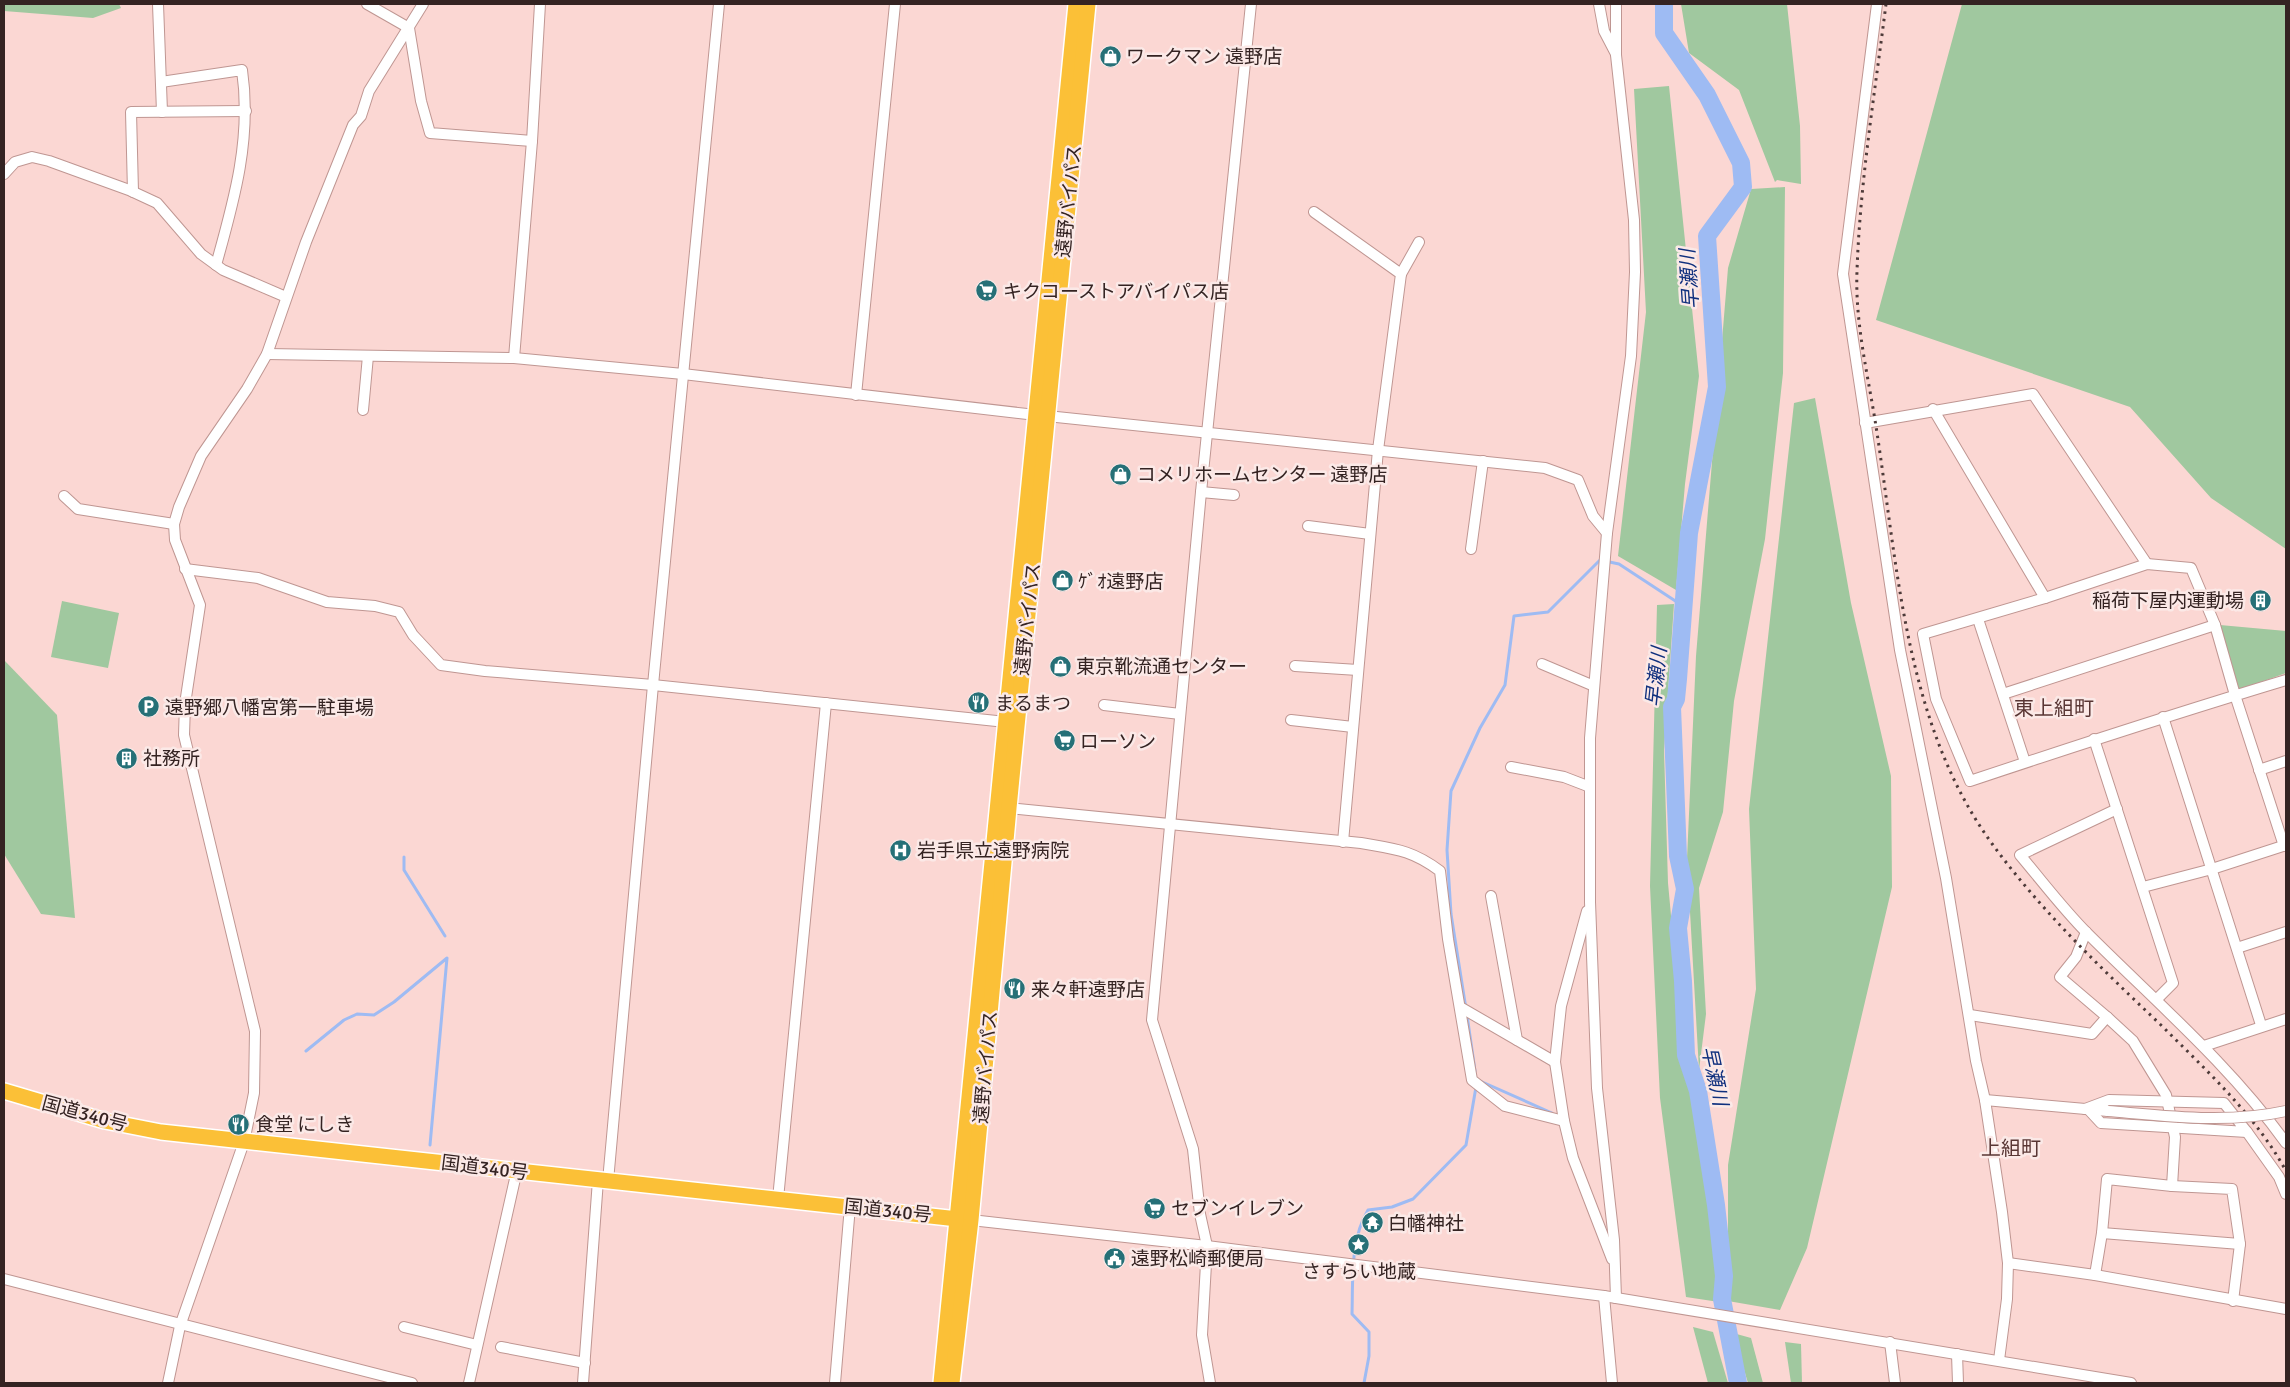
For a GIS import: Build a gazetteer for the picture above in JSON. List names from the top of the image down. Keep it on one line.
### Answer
{"streets":{"highway":["遠野バイパス","国道340号"]},"crossings":[["遠野バイパス","国道340号"]],"districts":["東上組町","上組町"],"water":["早瀬川"],"places":{"shop":["ワークマン 遠野店","コメリホームセンター 遠野店","ｹﾞｵ遠野店","東京靴流通センター"],"supermarket":["キクコーストアバイパス店","ローソン","セブンイレブン"],"building":["稲荷下屋内運動場","社務所"],"restaurant":["まるまつ","来々軒遠野店","食堂 にしき"],"parking":["遠野郷八幡宮第一駐車場"],"hospital":["岩手県立遠野病院"],"temple":["白幡神社"],"place":["さすらい地蔵"],"public building":["遠野松崎郵便局"]}}
